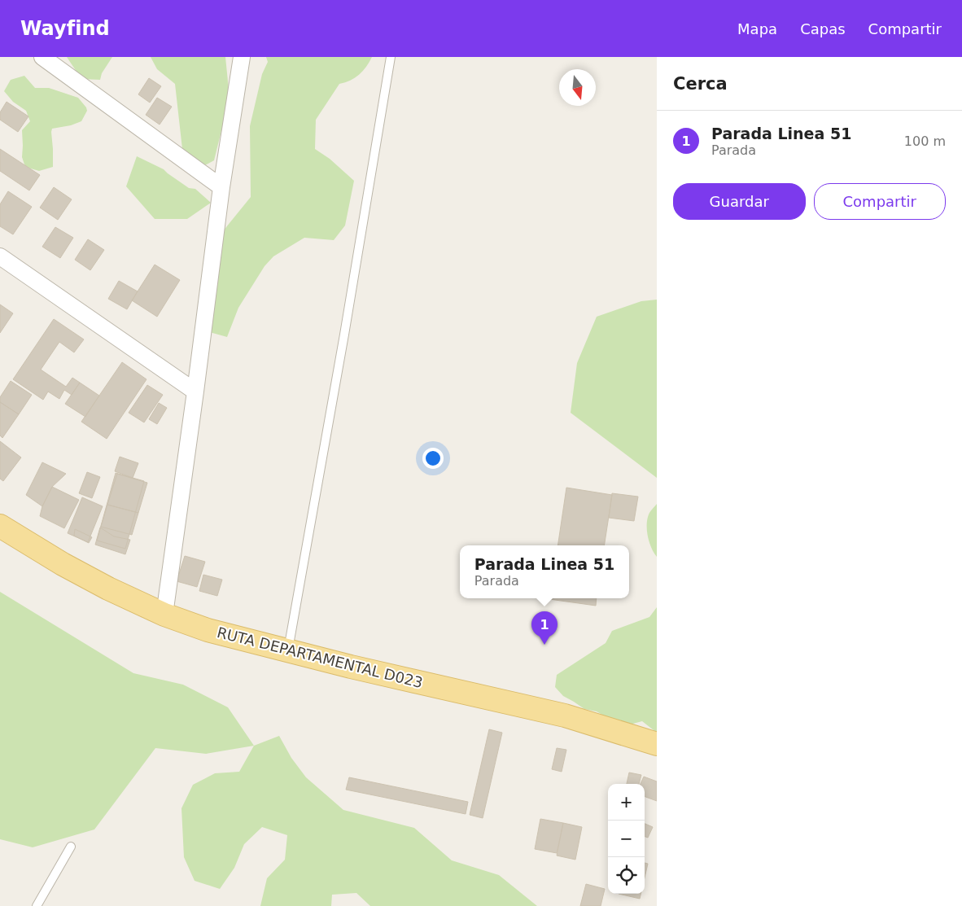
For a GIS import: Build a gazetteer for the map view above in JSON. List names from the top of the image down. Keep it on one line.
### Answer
{"streets":{"main road":["RUTA DEPARTAMENTAL D023"]},"north":"bottom","page":{"header":"Wayfind","nav":["Mapa","Capas","Compartir"],"heading":"Cerca","list":[{"mark":"1","name":"Parada Linea 51","note":"Parada","value":"100 m"}],"buttons":["Guardar","Compartir"],"popup":["Parada Linea 51","Parada"],"pins":"1","map_buttons":["+","−"]}}
